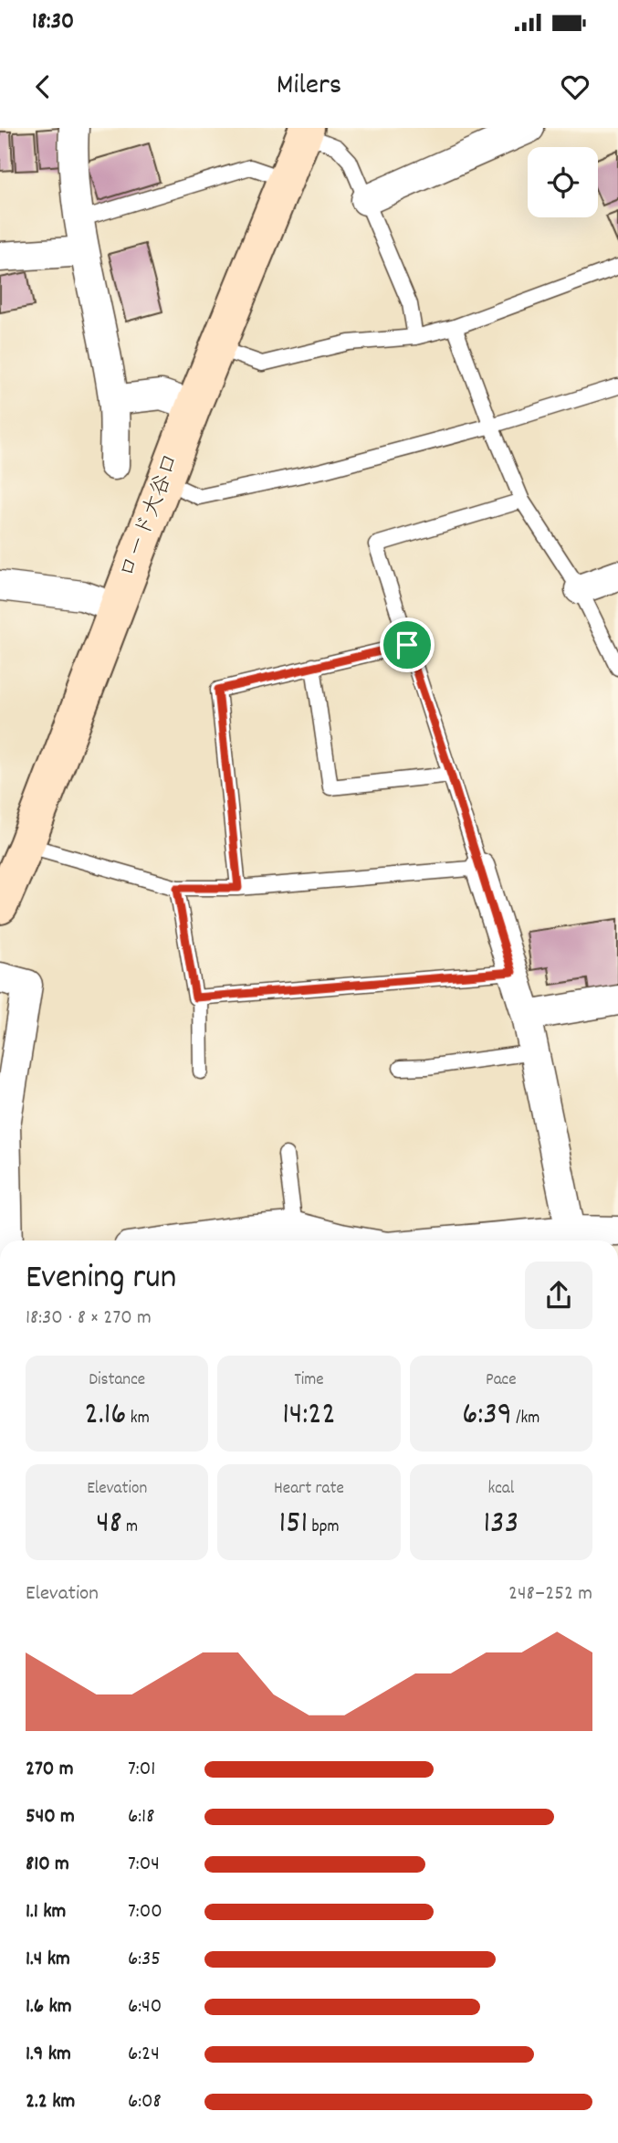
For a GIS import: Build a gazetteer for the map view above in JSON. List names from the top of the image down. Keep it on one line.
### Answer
{"streets":{"main road":["ロード大谷口"]},"page":{"status":"18:30","header":"Milers","heading":["Evening run","18:30 · 8 × 270 m"],"stats":[["Distance","2.16 km"],["Time","14:22"],["Pace","6:39 /km"],["Elevation","48 m"],["Heart rate","151 bpm"],["kcal","133"]],"chart":["Elevation","248–252 m"],"list":[{"name":"270 m","note":"7:01"},{"name":"540 m","note":"6:18"},{"name":"810 m","note":"7:04"},{"name":"1.1 km","note":"7:00"},{"name":"1.4 km","note":"6:35"},{"name":"1.6 km","note":"6:40"},{"name":"1.9 km","note":"6:24"},{"name":"2.2 km","note":"6:08"}]}}
